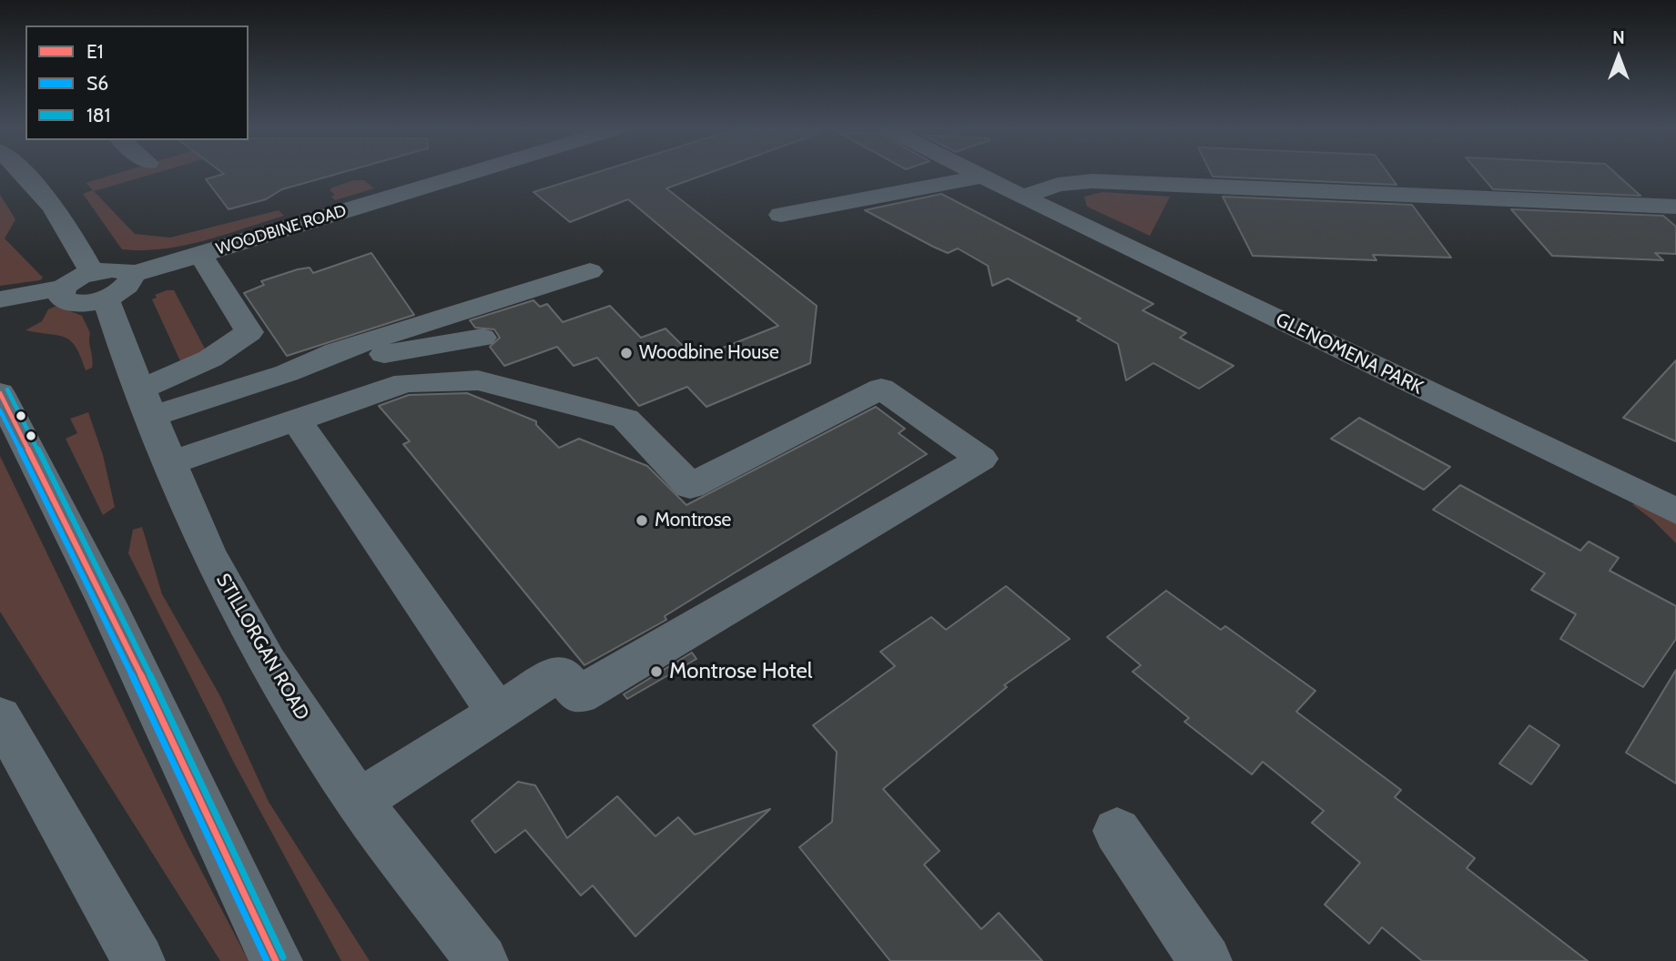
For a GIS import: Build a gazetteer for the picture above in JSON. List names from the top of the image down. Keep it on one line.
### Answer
{"streets":{"street":["WOODBINE ROAD","GLENOMENA PARK","STILLORGAN ROAD"]},"places":["Woodbine House","Montrose","Montrose Hotel"],"lines":["transit line 181","transit line E1","transit line S6"],"legend":["E1","S6","181"],"north":"top"}
